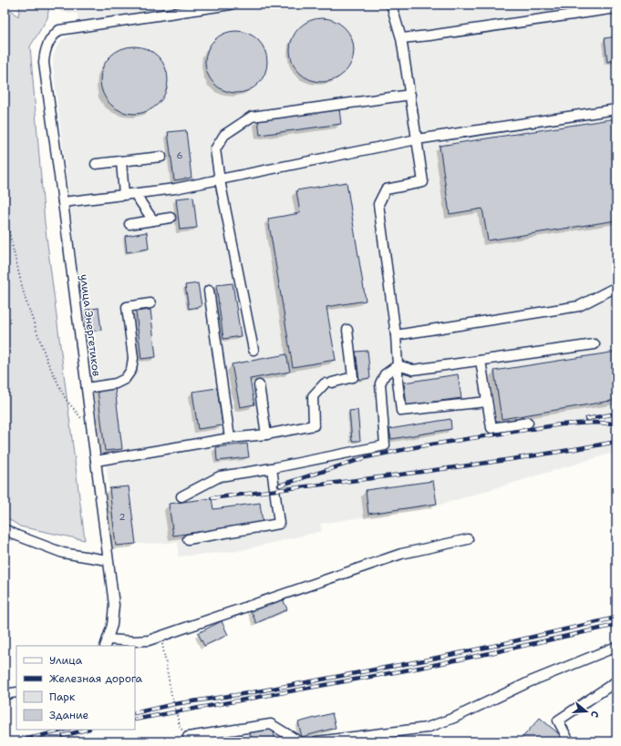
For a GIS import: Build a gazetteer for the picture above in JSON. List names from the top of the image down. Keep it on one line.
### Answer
{"streets":{"street":["улица Энергетиков"]},"house_numbers":["6","2"],"legend":["Улица","Железная дорога","Парк","Здание"],"north":"right"}
